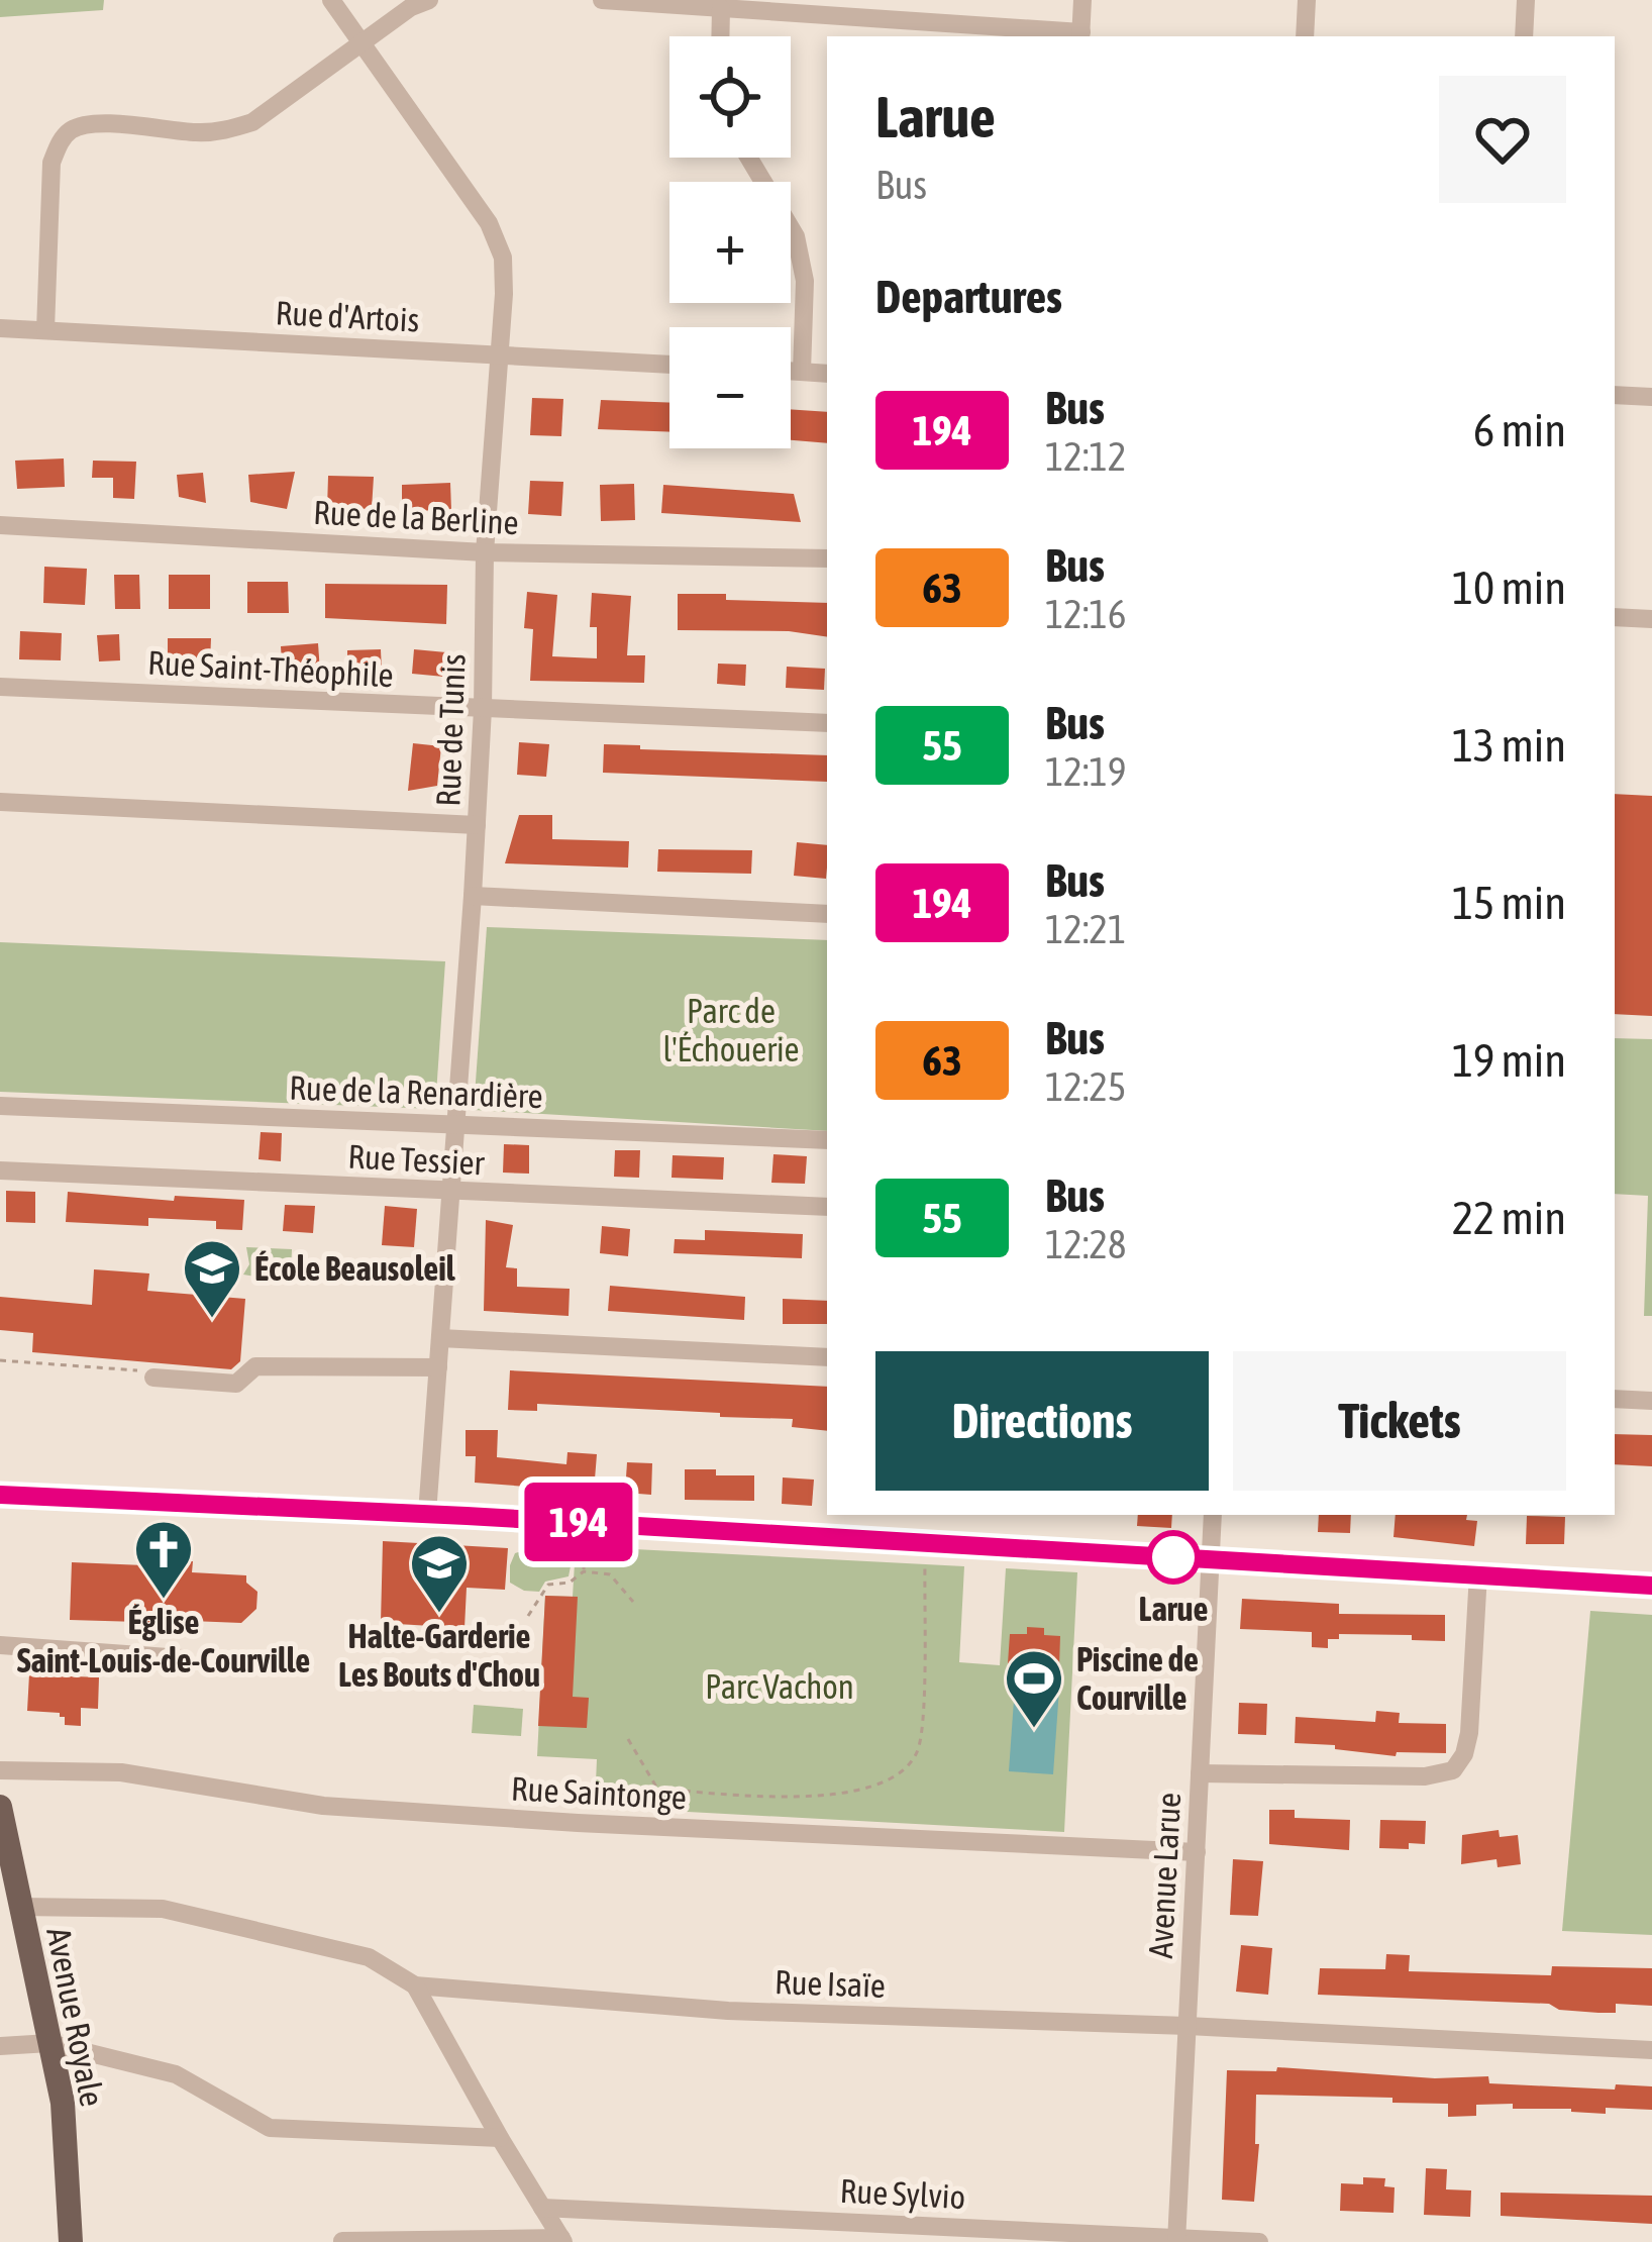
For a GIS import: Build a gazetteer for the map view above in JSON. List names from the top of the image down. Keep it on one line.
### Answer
{"streets":{"main road":["Avenue Royale"],"street":["Rue d'Artois","Rue de la Berline","Rue Saint-Théophile","Rue de Tunis","Rue de la Renardière","Rue Tessier","Rue Saintonge","Avenue Larue","Rue Isaïe","Rue Sylvio"]},"crossings":[["Rue d'Artois","Rue de Tunis"],["Rue de la Berline","Rue de Tunis"],["Rue Saint-Théophile","Rue de Tunis"],["Rue de Tunis","Rue de la Renardière"],["Rue de Tunis","Rue Tessier"],["Rue Saintonge","Avenue Larue"],["Avenue Larue","Rue Isaïe"],["Avenue Larue","Rue Sylvio"],["Rue Isaïe","Avenue Royale"]],"parks":["Parc de l'Échouerie","Parc Vachon"],"places":{"school or university":["École Beausoleil","Halte-Garderie Les Bouts d'Chou"],"other":["Larue"],"church":["Église Saint-Louis-de-Courville"],"sports":["Piscine de Courville"]},"lines":["bus line 194"],"page":{"on_map":"194","map_buttons":["+","−"],"heading":[["Larue","Bus"],"Departures"],"list":[{"mark":"194","name":"Bus","note":"12:12","value":"6 min"},{"mark":"63","name":"Bus","note":"12:16","value":"10 min"},{"mark":"55","name":"Bus","note":"12:19","value":"13 min"},{"mark":"194","name":"Bus","note":"12:21","value":"15 min"},{"mark":"63","name":"Bus","note":"12:25","value":"19 min"},{"mark":"55","name":"Bus","note":"12:28","value":"22 min"}],"buttons":["Directions","Tickets"]}}
